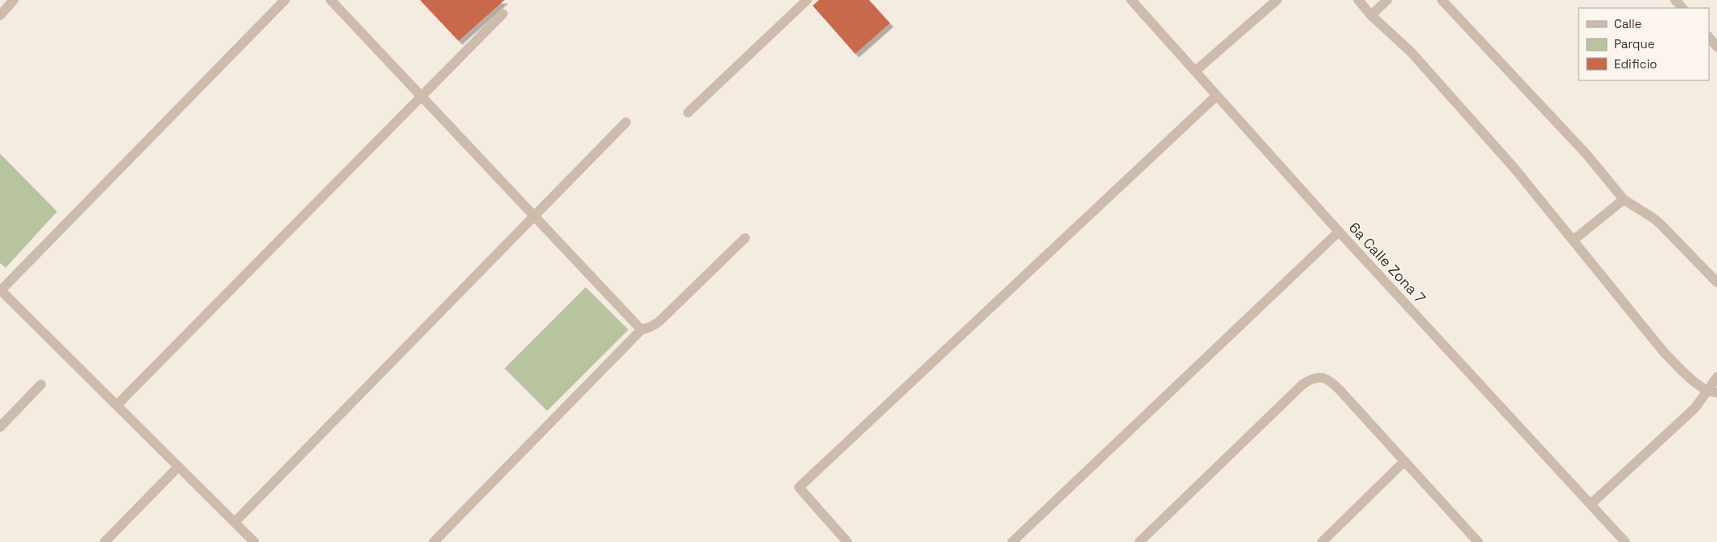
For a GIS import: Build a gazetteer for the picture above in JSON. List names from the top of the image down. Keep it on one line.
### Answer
{"streets":{"street":["6a Calle Zona 7"]},"legend":["Calle","Parque","Edificio"]}
